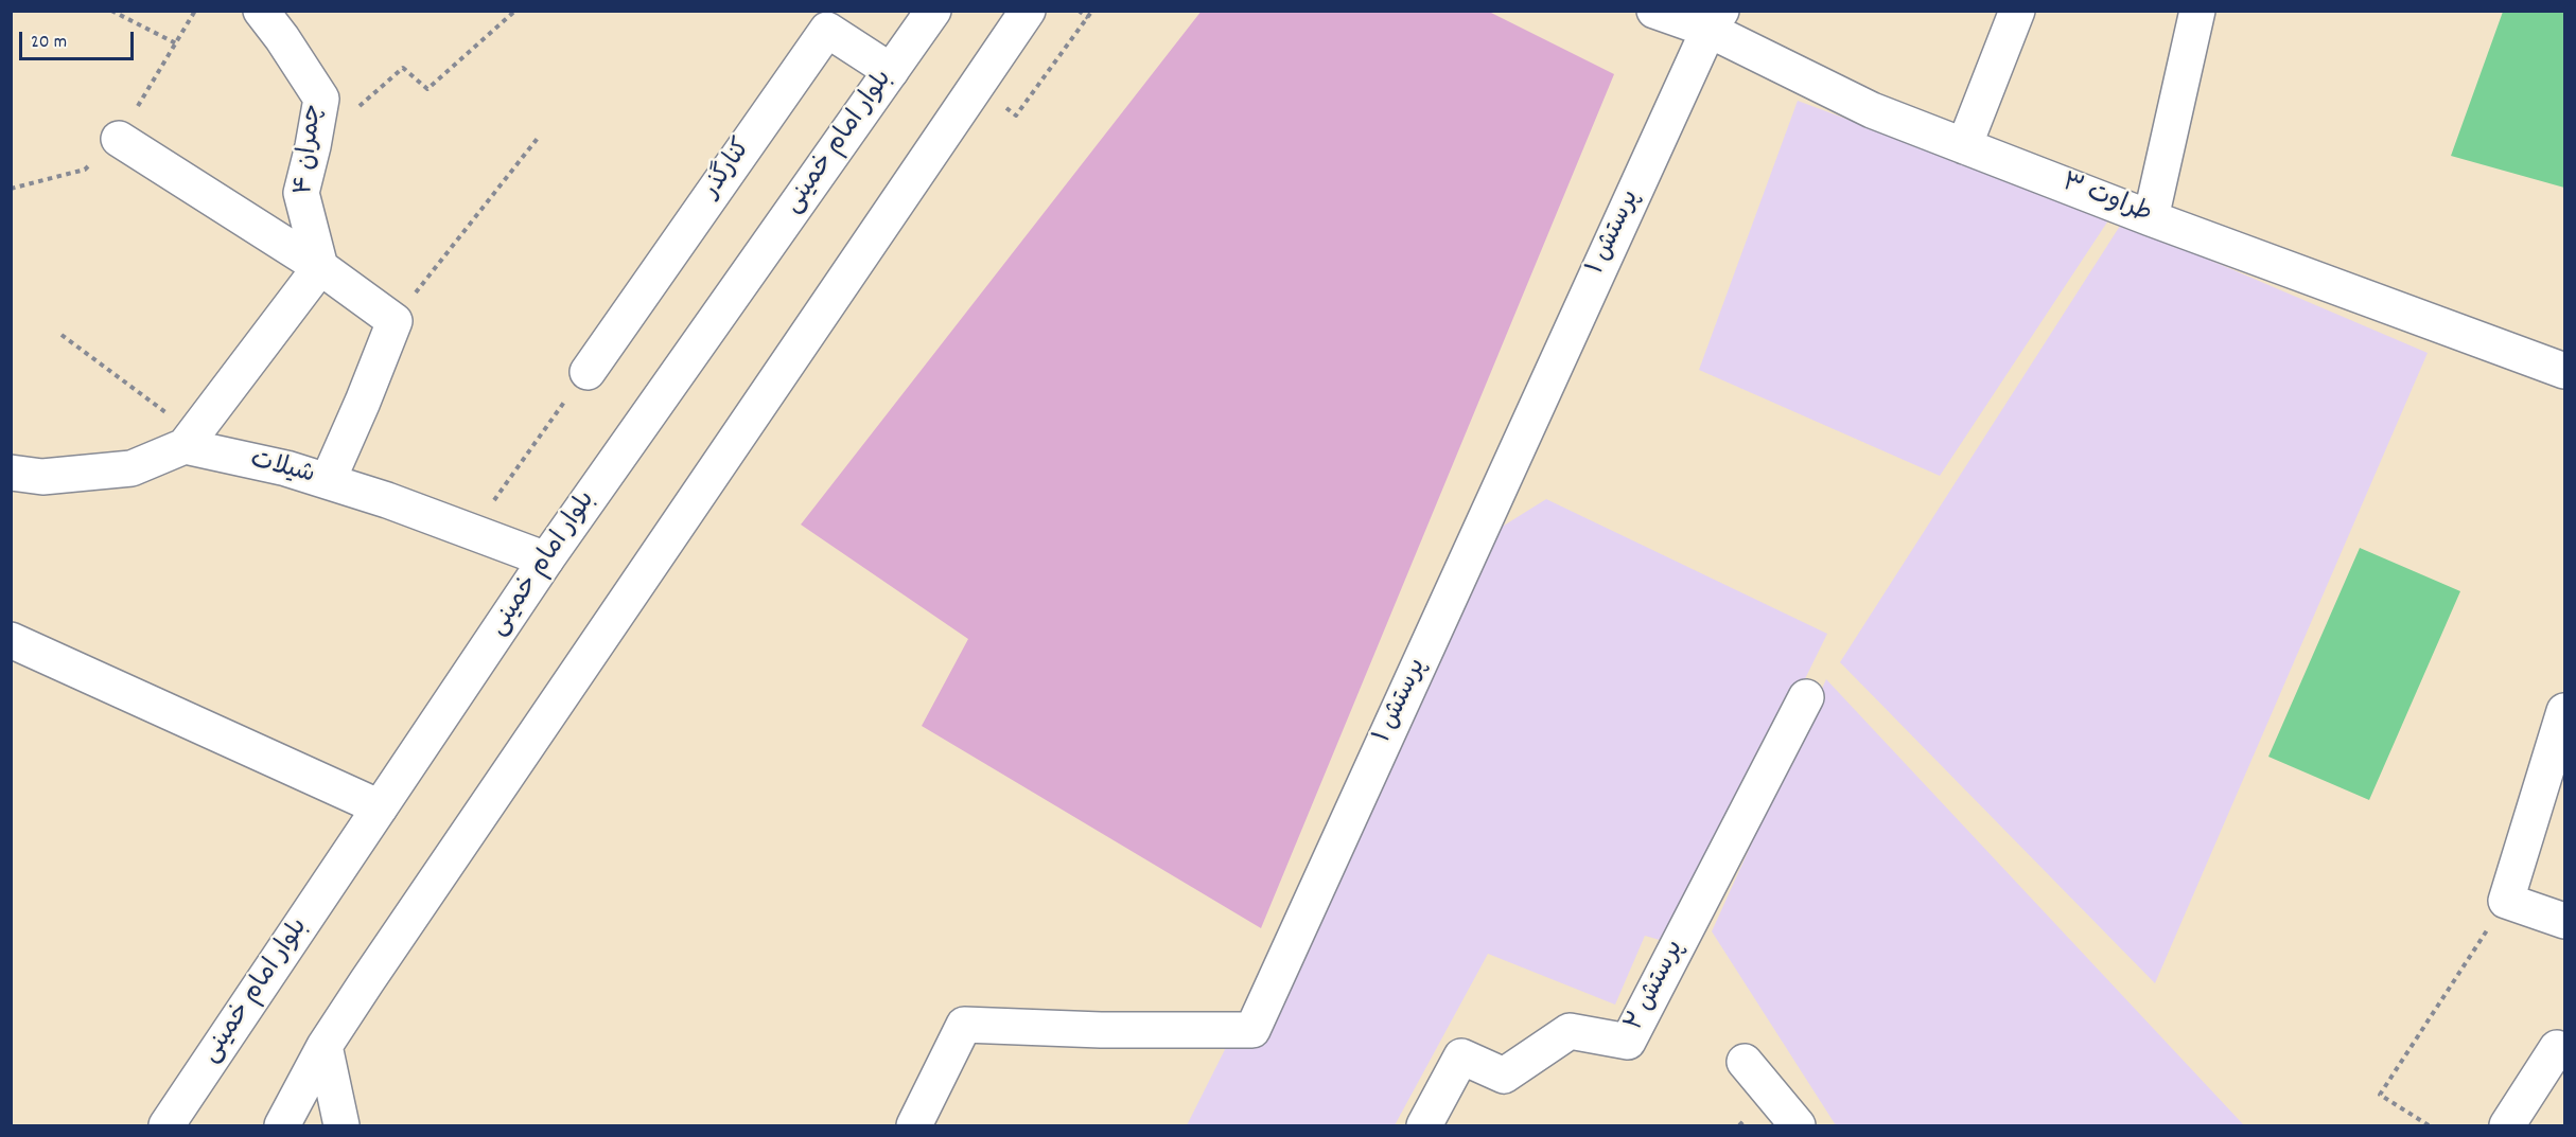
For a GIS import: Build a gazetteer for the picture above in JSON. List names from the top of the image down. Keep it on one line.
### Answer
{"streets":{"street":["بلوار امام خمینی","چمران ۴","کنارگذر","طراوت ۳","پرستش ۱","شیلات","پرستش ۲"]},"crossings":[["بلوار امام خمینی","کنارگذر"],["بلوار امام خمینی","شیلات"],["طراوت ۳","پرستش ۱"]],"scale_bar":"20 m"}
